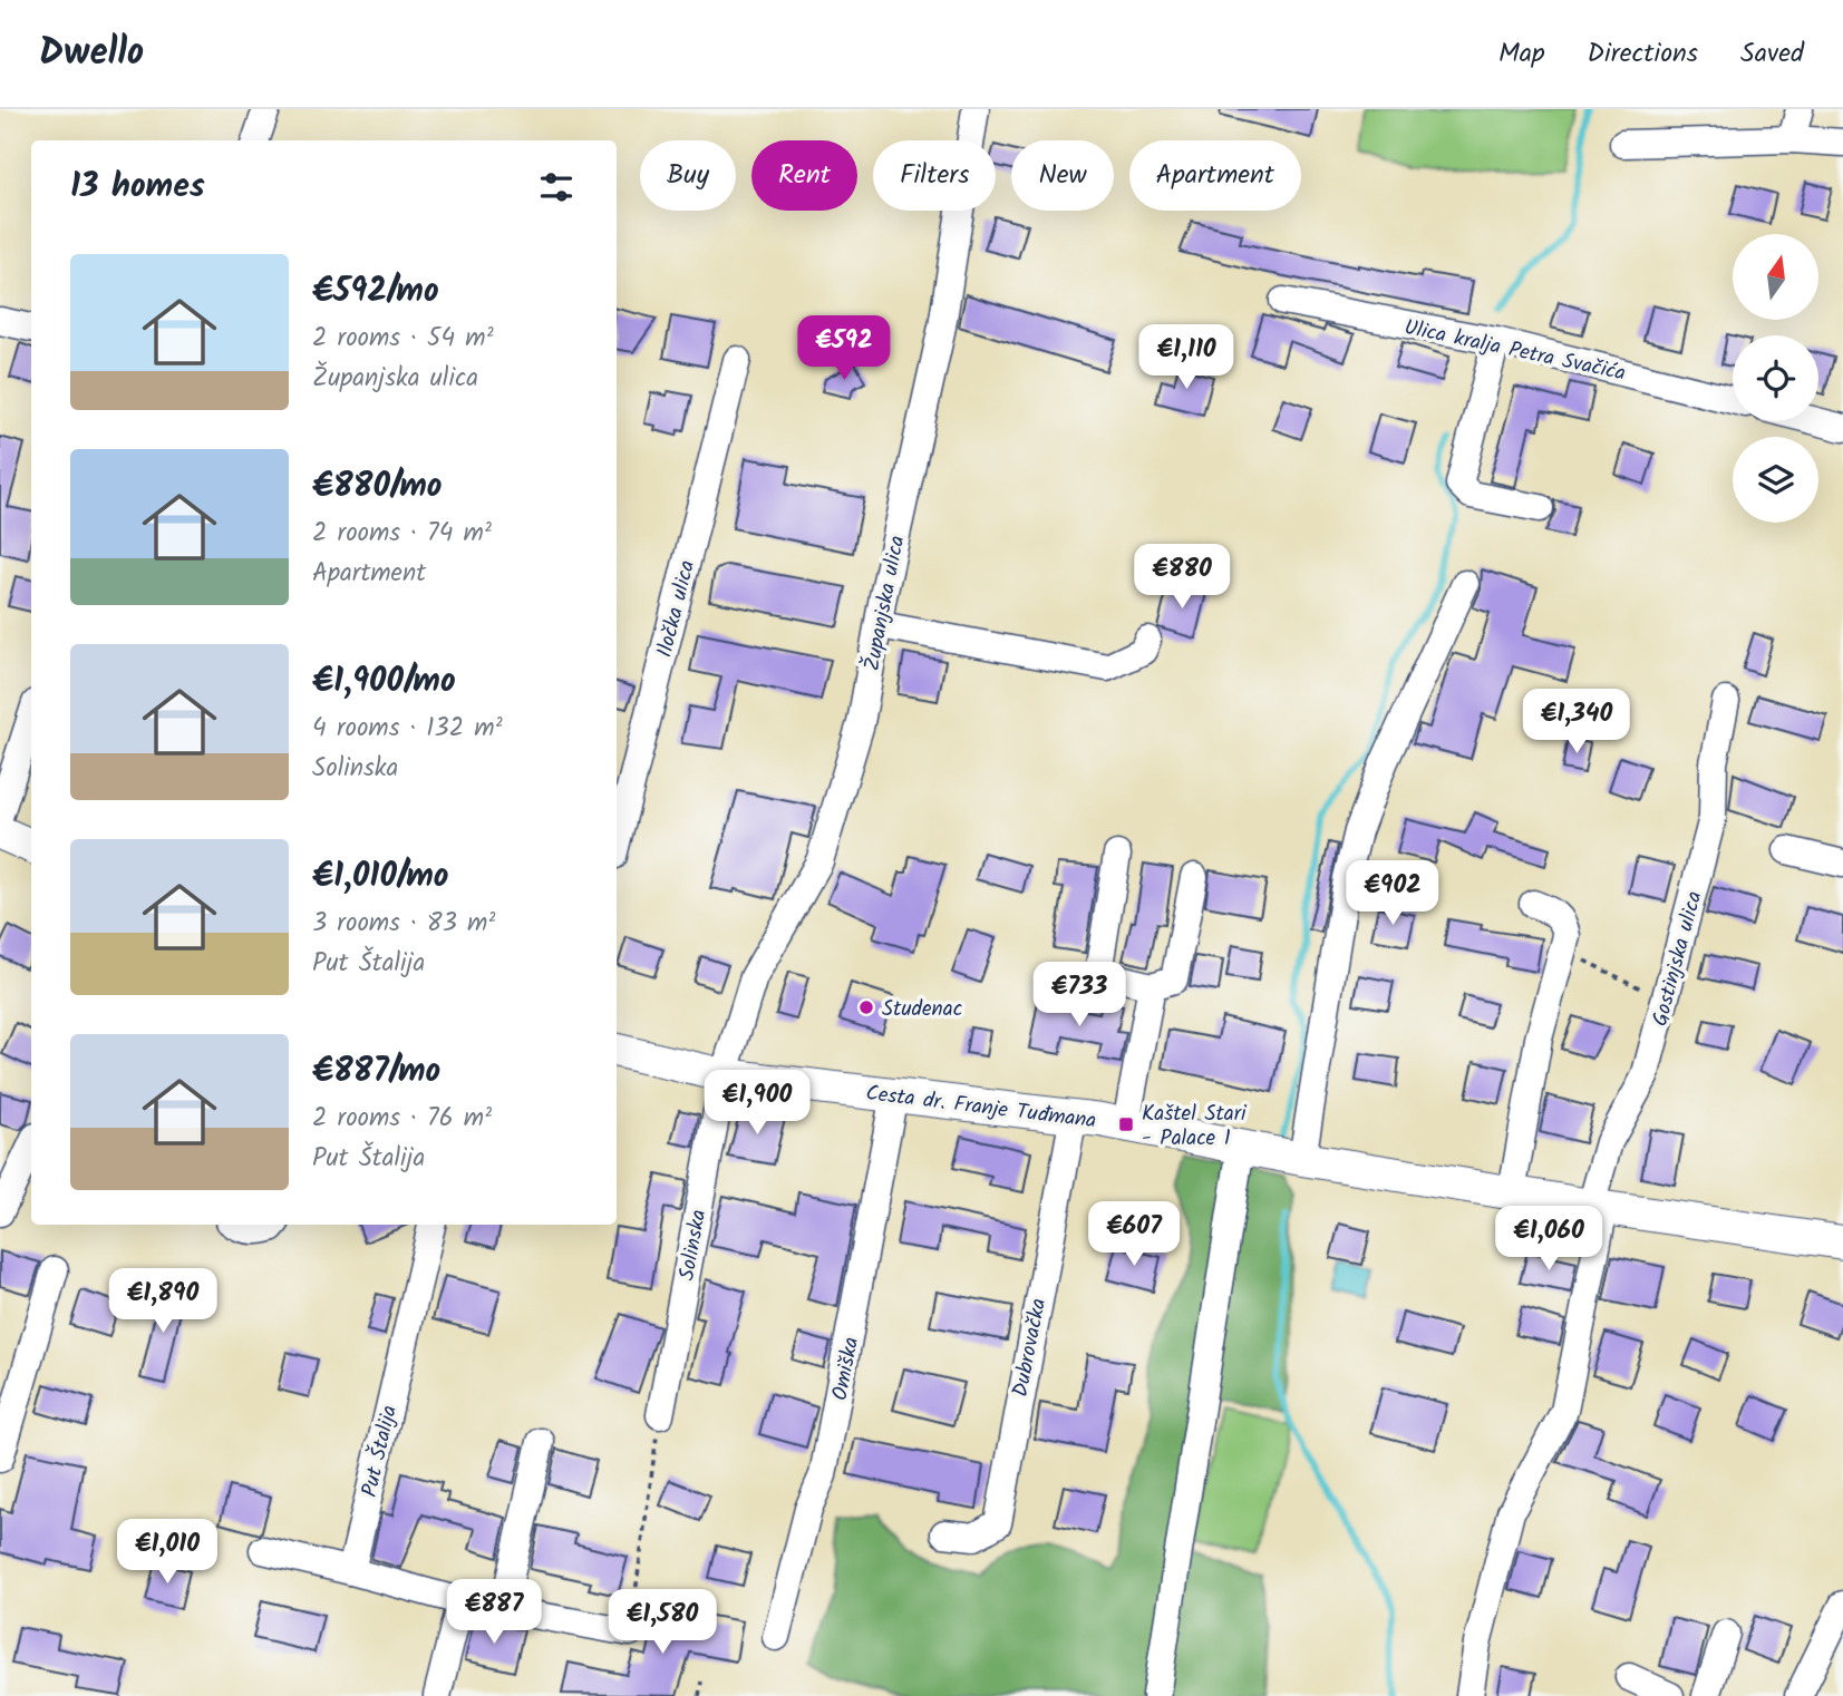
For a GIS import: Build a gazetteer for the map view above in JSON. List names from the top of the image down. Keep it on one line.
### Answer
{"streets":{"main road":["Cesta dr. Franje Tuđmana"],"street":["Ulica kralja Petra Svačića","Županjska ulica","Iločka ulica","Gostinjska ulica","Solinska","Dubrovačka","Omiška","Put Štalija"]},"crossings":[["Županjska ulica","Cesta dr. Franje Tuđmana"],["Županjska ulica","Solinska"],["Gostinjska ulica","Cesta dr. Franje Tuđmana"],["Cesta dr. Franje Tuđmana","Solinska"],["Cesta dr. Franje Tuđmana","Dubrovačka"],["Cesta dr. Franje Tuđmana","Omiška"]],"places":{"other":["Studenac"],"transit":["Kaštel Stari - Palace 1"]},"north":"top","page":{"header":"Dwello","nav":["Map","Directions","Saved"],"chip":["Buy","Rent","Filters","New","Apartment"],"heading":"13 homes","list":[{"name":"€592/mo","note":"2 rooms · 54 m² · Županjska ulica"},{"name":"€880/mo","note":"2 rooms · 74 m² · Apartment"},{"name":"€1,900/mo","note":"4 rooms · 132 m² · Solinska"},{"name":"€1,010/mo","note":"3 rooms · 83 m² · Put Štalija"},{"name":"€887/mo","note":"2 rooms · 76 m² · Put Štalija"}],"price":["€592","€1,110","€880","€1,340","€902","€733","€1,900","€607","€1,060","€1,890","€1,010","€887","€1,580"]}}
